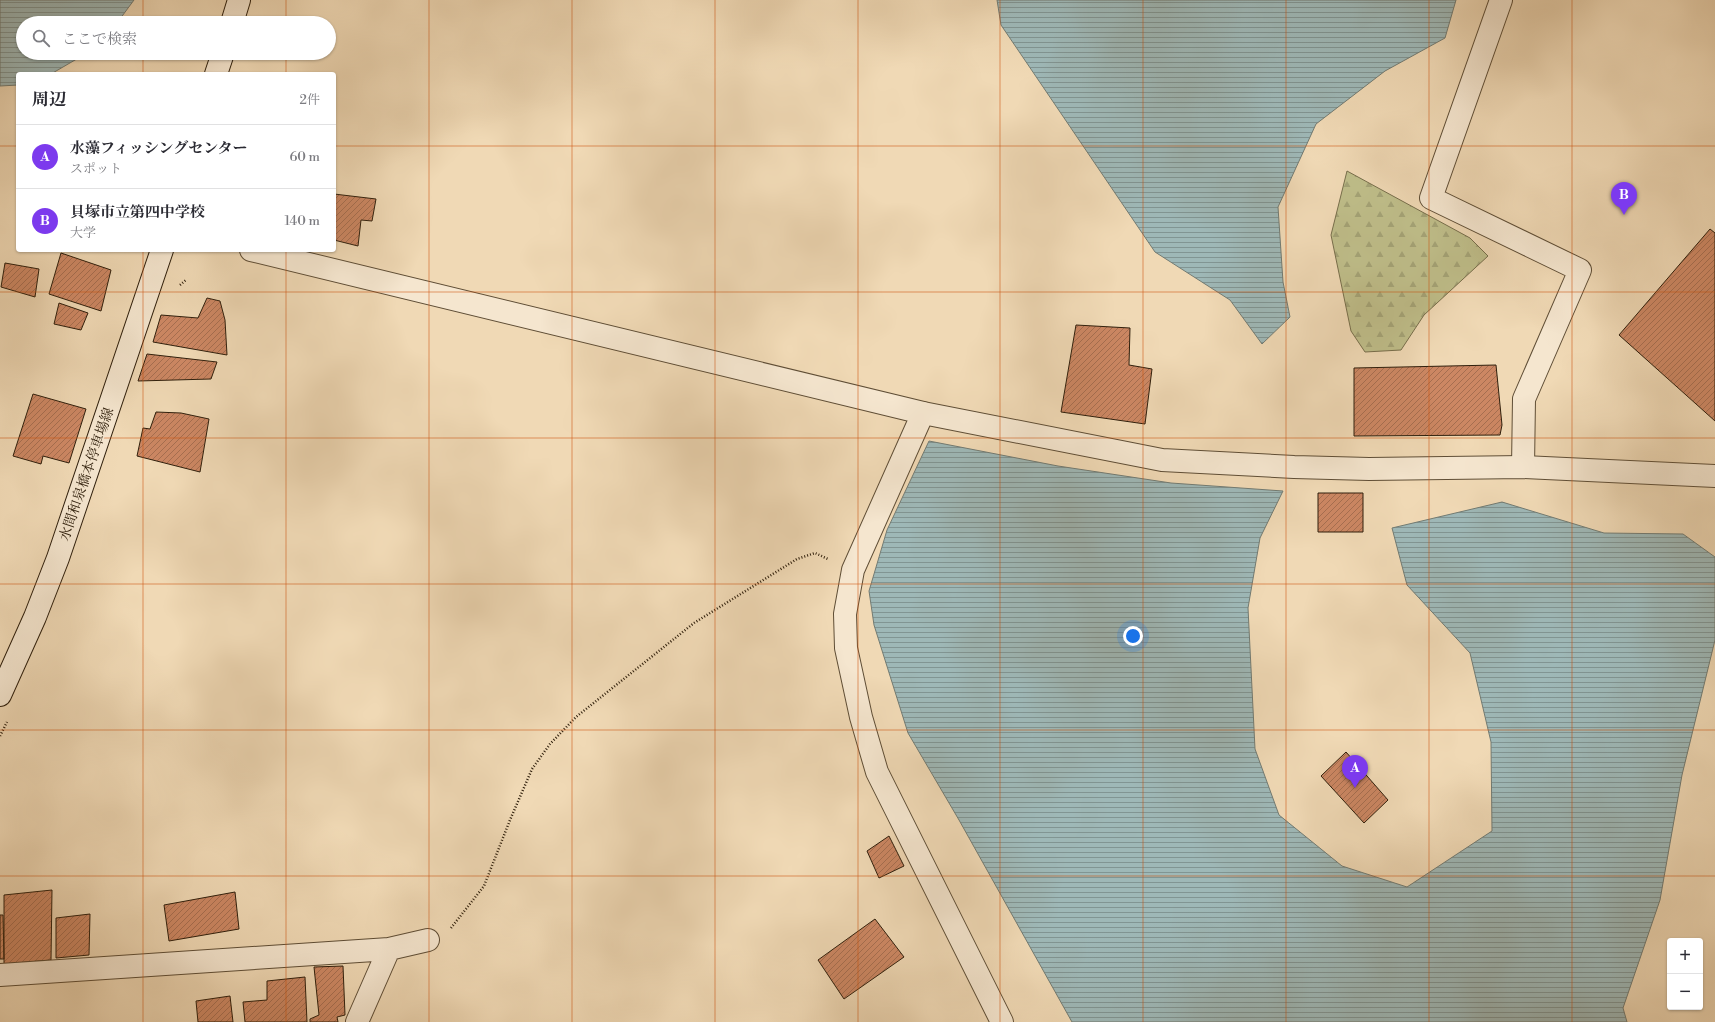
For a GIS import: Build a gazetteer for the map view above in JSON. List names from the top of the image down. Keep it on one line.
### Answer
{"streets":{"street":["水間和泉橋本停車場線"]},"page":{"search":"ここで検索","heading":["周辺","2件"],"list":[{"mark":"A","name":"水藻フィッシングセンター","note":"スポット","value":"60 m"},{"mark":"B","name":"貝塚市立第四中学校","note":"大学","value":"140 m"}],"pins":["B","A"],"map_buttons":["+","−"]}}
